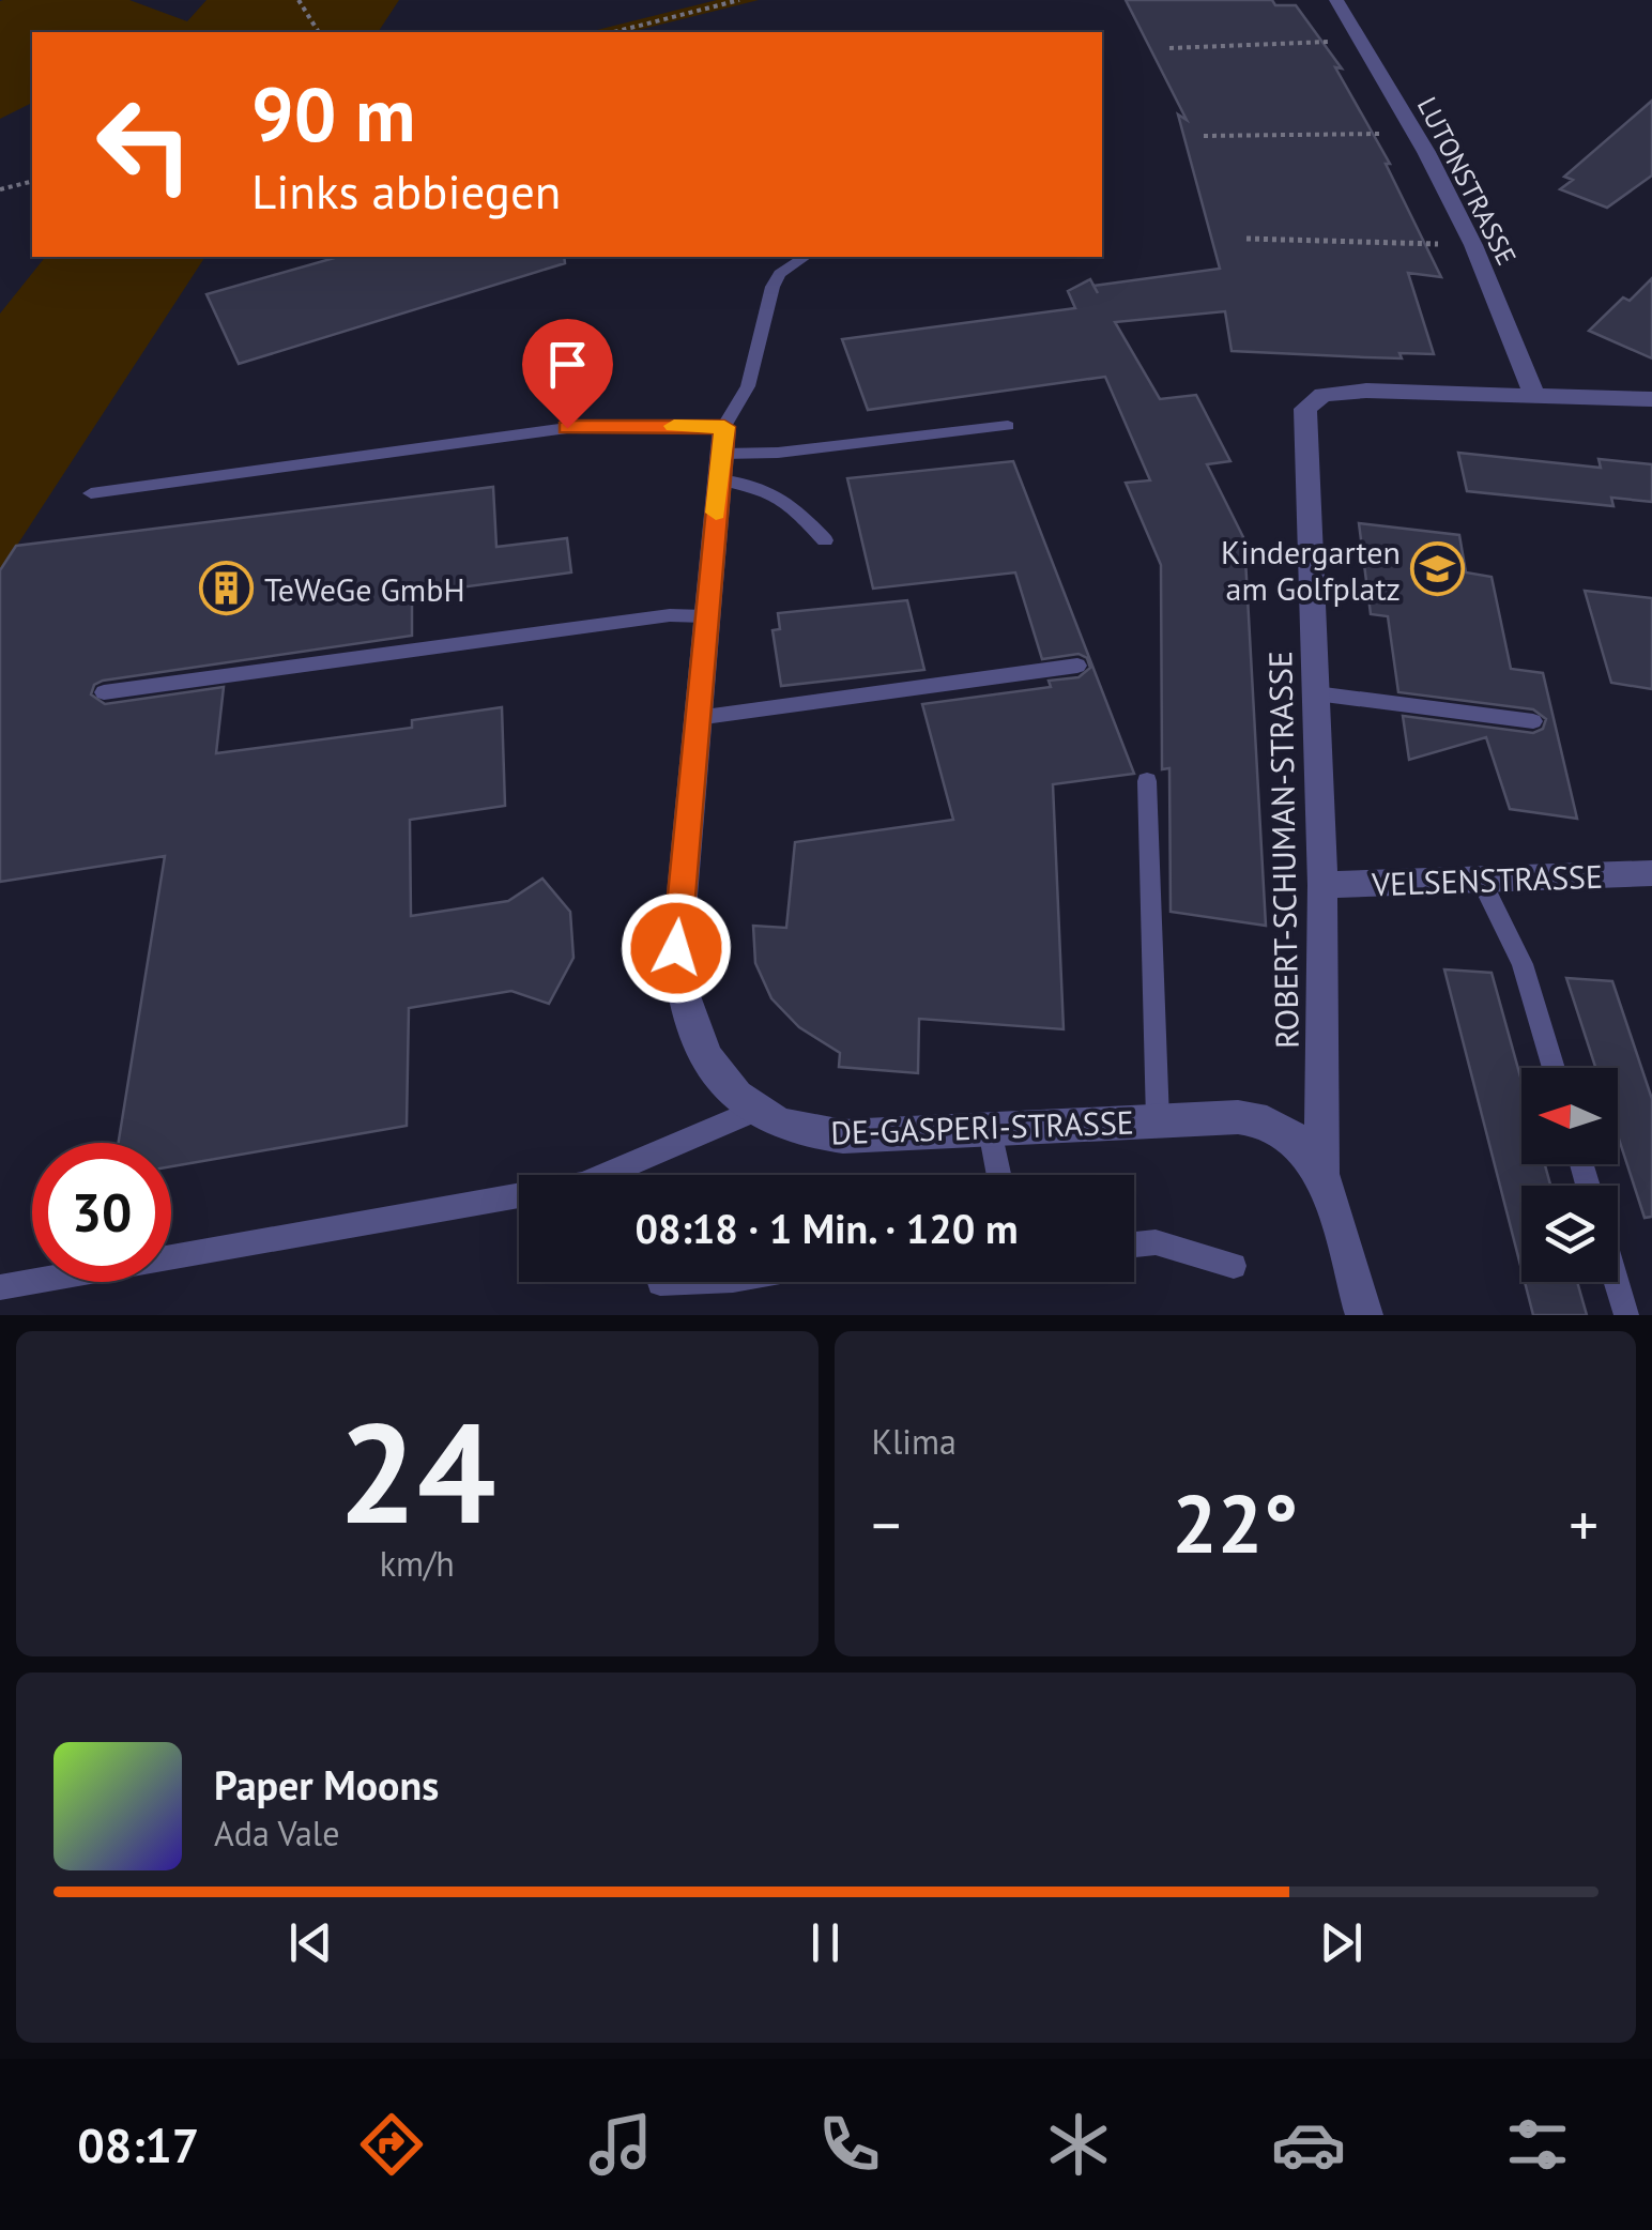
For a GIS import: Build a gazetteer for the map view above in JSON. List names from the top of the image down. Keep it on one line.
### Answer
{"streets":{"street":["LUTONSTRASSE","ROBERT-SCHUMAN-STRASSE","VELSENSTRASSE","DE-GASPERI-STRASSE"]},"crossings":[["LUTONSTRASSE","ROBERT-SCHUMAN-STRASSE"],["ROBERT-SCHUMAN-STRASSE","VELSENSTRASSE"],["ROBERT-SCHUMAN-STRASSE","DE-GASPERI-STRASSE"]],"places":{"school or university":["Kindergarten am Golfplatz"],"building":["TeWeGe GmbH"]},"north":"left","page":{"turn":["90 m","Links abbiegen"],"limit":"30","trip":"08:18 · 1 Min. · 120 m","tile":[["24","km/h"],"Klima"],"heat":["−","22°","+"],"song":["Paper Moons","Ada Vale"],"tabs":"08:17"}}
